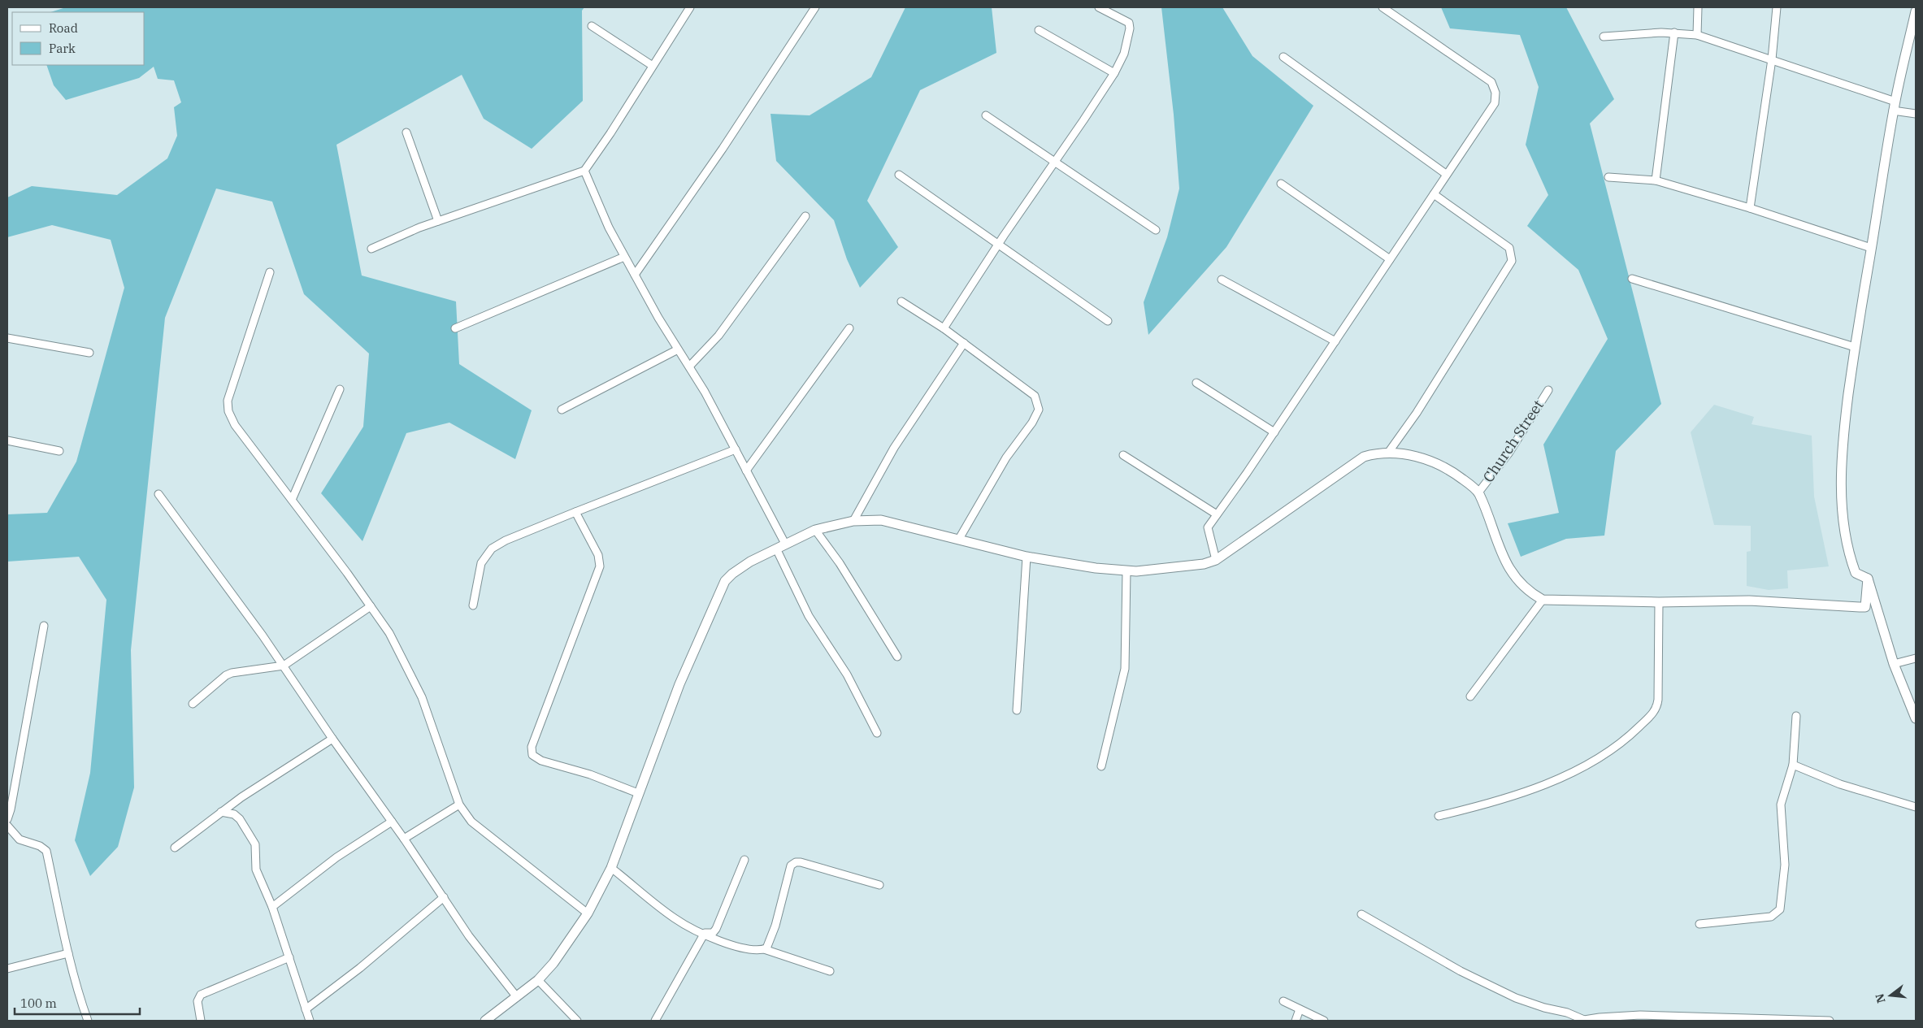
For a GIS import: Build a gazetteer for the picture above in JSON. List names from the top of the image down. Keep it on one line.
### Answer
{"streets":{"street":["Church Street"]},"legend":["Road","Park"],"scale_bar":"100 m","north":"left"}
